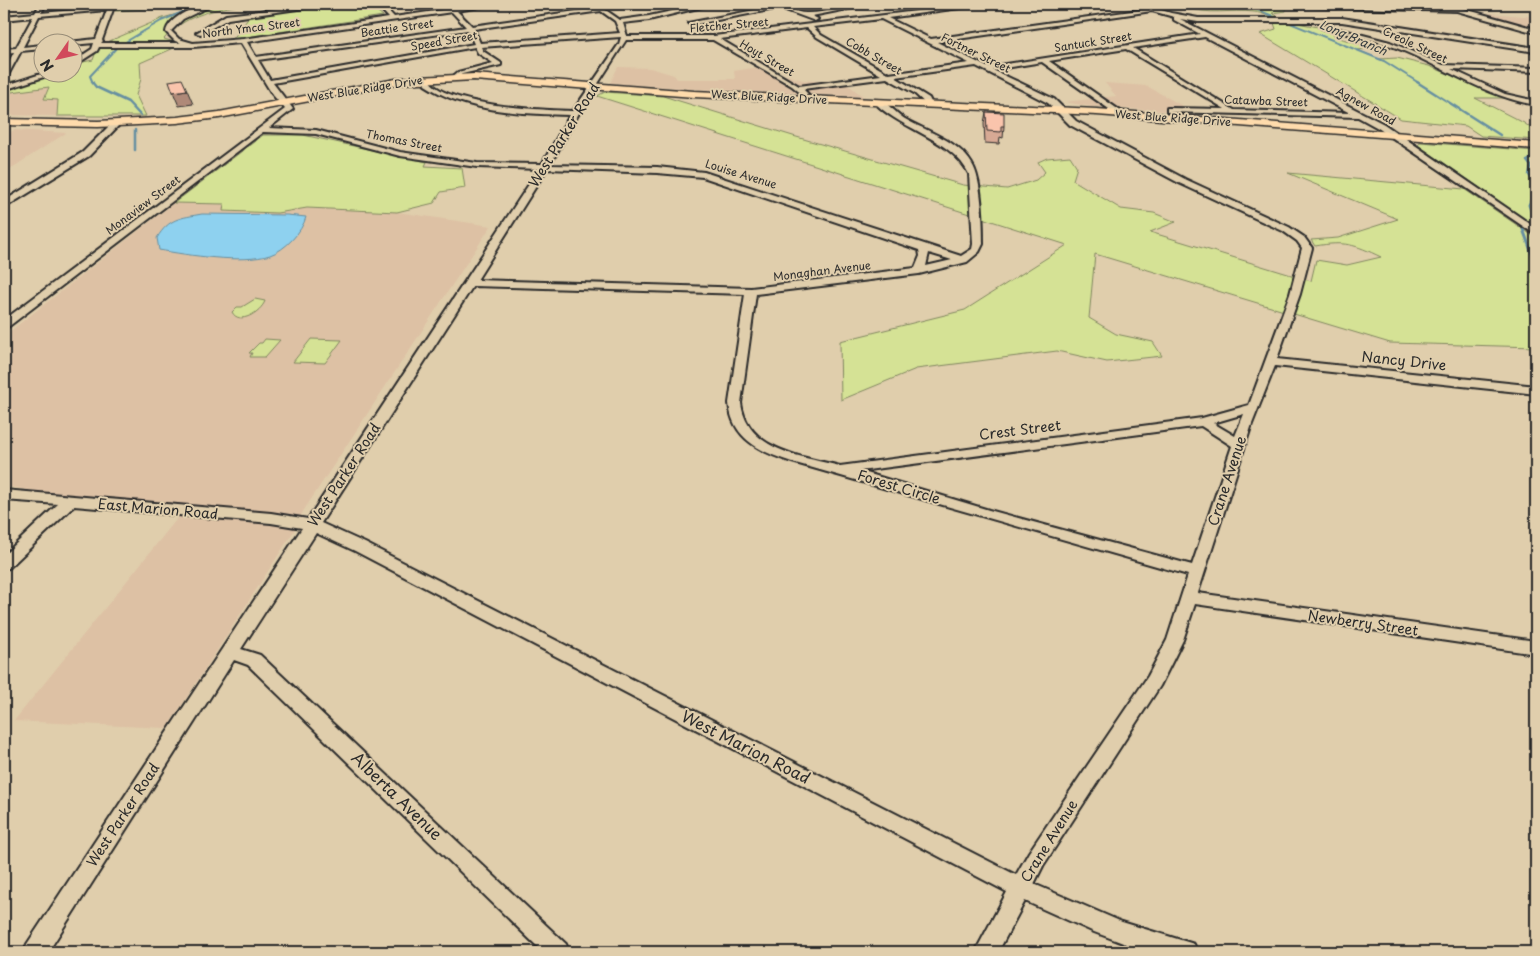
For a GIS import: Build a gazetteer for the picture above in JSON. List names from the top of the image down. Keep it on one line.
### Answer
{"streets":{"main road":["West Blue Ridge Drive"],"street":["Fletcher Street","North Ymca Street","Beattie Street","Speed Street","Santuck Street","Creole Street","Fortner Street","Cobb Street","Hoyt Street","Catawba Street","Agnew Road","West Parker Road","Thomas Street","Louise Avenue","Monaview Street","Monaghan Avenue","Nancy Drive","Crest Street","Crane Avenue","Forest Circle","East Marion Road","Newberry Street","West Marion Road","Alberta Avenue"]},"crossings":[["Fletcher Street","Speed Street"],["Fletcher Street","Fortner Street"],["Fletcher Street","Cobb Street"],["Fletcher Street","Hoyt Street"],["Fletcher Street","West Parker Road"],["Speed Street","West Parker Road"],["Santuck Street","Fortner Street"],["Santuck Street","Agnew Road"],["Creole Street","Agnew Road"],["Fortner Street","West Blue Ridge Drive"],["Fortner Street","Crane Avenue"],["Cobb Street","West Blue Ridge Drive"],["Hoyt Street","West Blue Ridge Drive"],["West Blue Ridge Drive","Agnew Road"],["West Blue Ridge Drive","West Parker Road"],["West Blue Ridge Drive","Monaview Street"],["West Blue Ridge Drive","Crane Avenue"],["Catawba Street","Agnew Road"],["West Parker Road","Thomas Street"],["West Parker Road","Louise Avenue"],["West Parker Road","Monaghan Avenue"],["West Parker Road","East Marion Road"],["West Parker Road","West Marion Road"],["West Parker Road","Alberta Avenue"],["Thomas Street","Louise Avenue"],["Thomas Street","Monaview Street"],["Louise Avenue","Monaghan Avenue"],["Monaghan Avenue","Forest Circle"],["Nancy Drive","Crane Avenue"],["Crest Street","Crane Avenue"],["Crest Street","Forest Circle"],["Crane Avenue","Forest Circle"],["Crane Avenue","Newberry Street"],["Crane Avenue","West Marion Road"],["East Marion Road","West Marion Road"]],"water":["Long Branch"],"north":"bottom left"}
